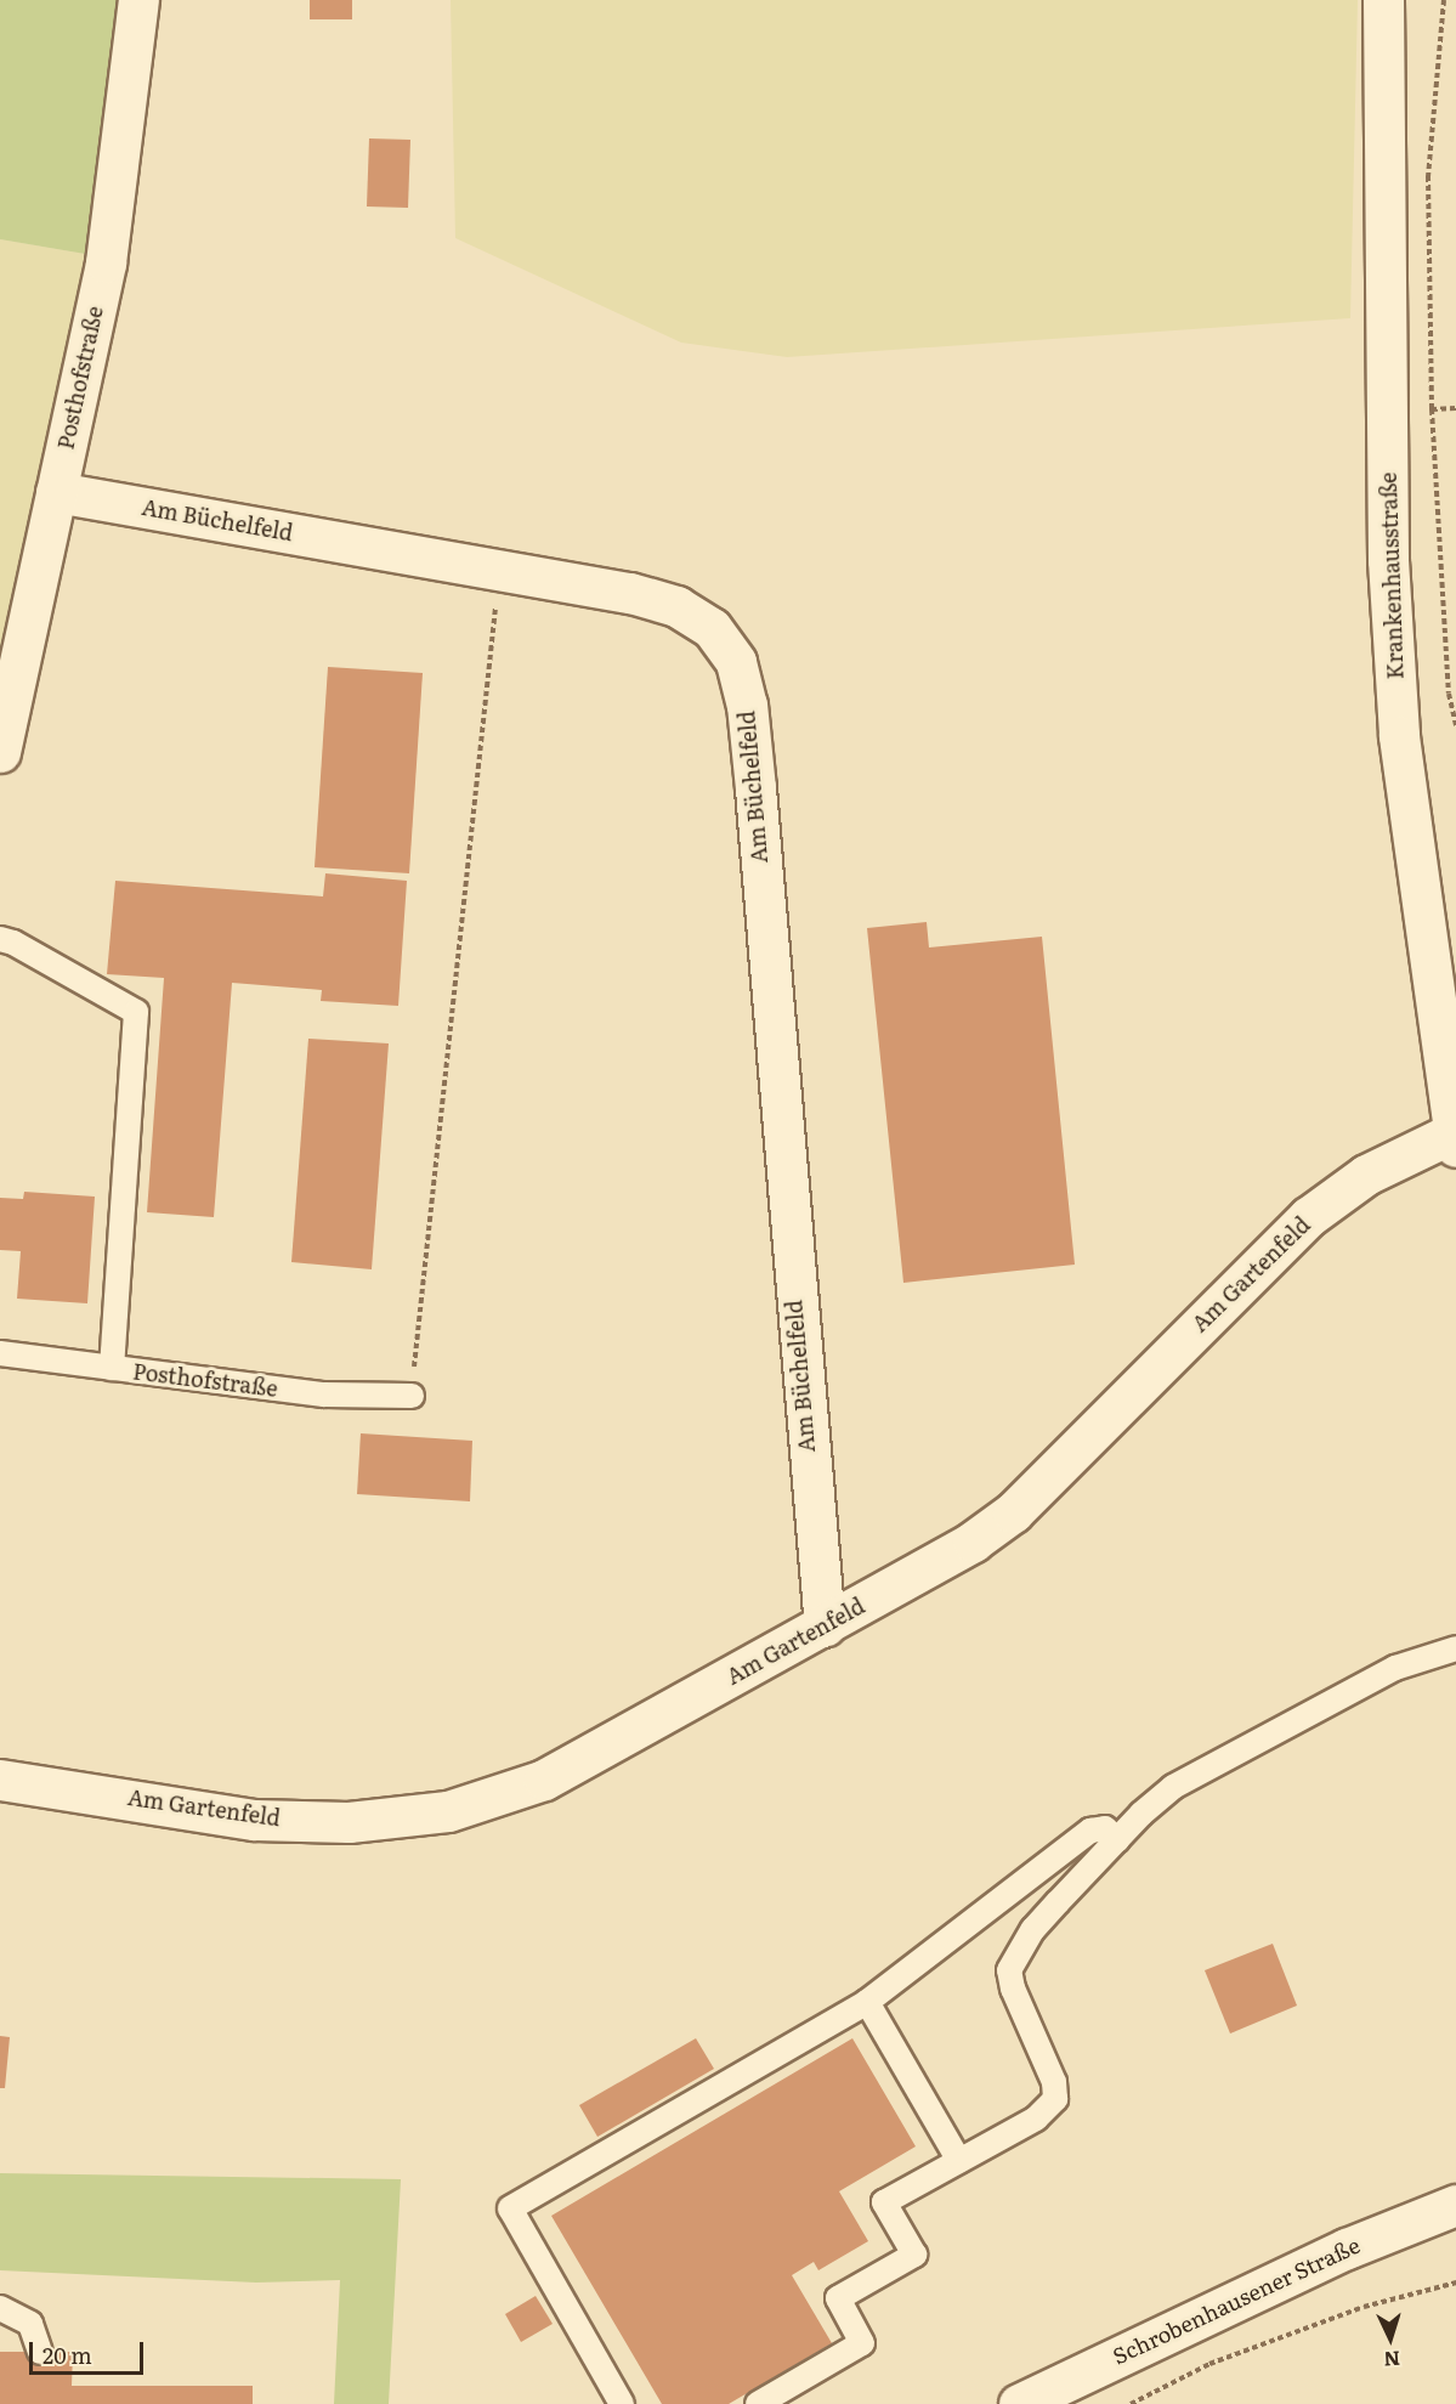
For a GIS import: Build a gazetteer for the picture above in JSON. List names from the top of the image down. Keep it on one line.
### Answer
{"streets":{"street":["Posthofstraße","Am Büchelfeld","Krankenhausstraße","Am Gartenfeld","Schrobenhausener Straße"]},"crossings":[["Posthofstraße","Am Büchelfeld"],["Am Büchelfeld","Am Gartenfeld"],["Krankenhausstraße","Am Gartenfeld"]],"scale_bar":"20 m","north":"bottom"}
